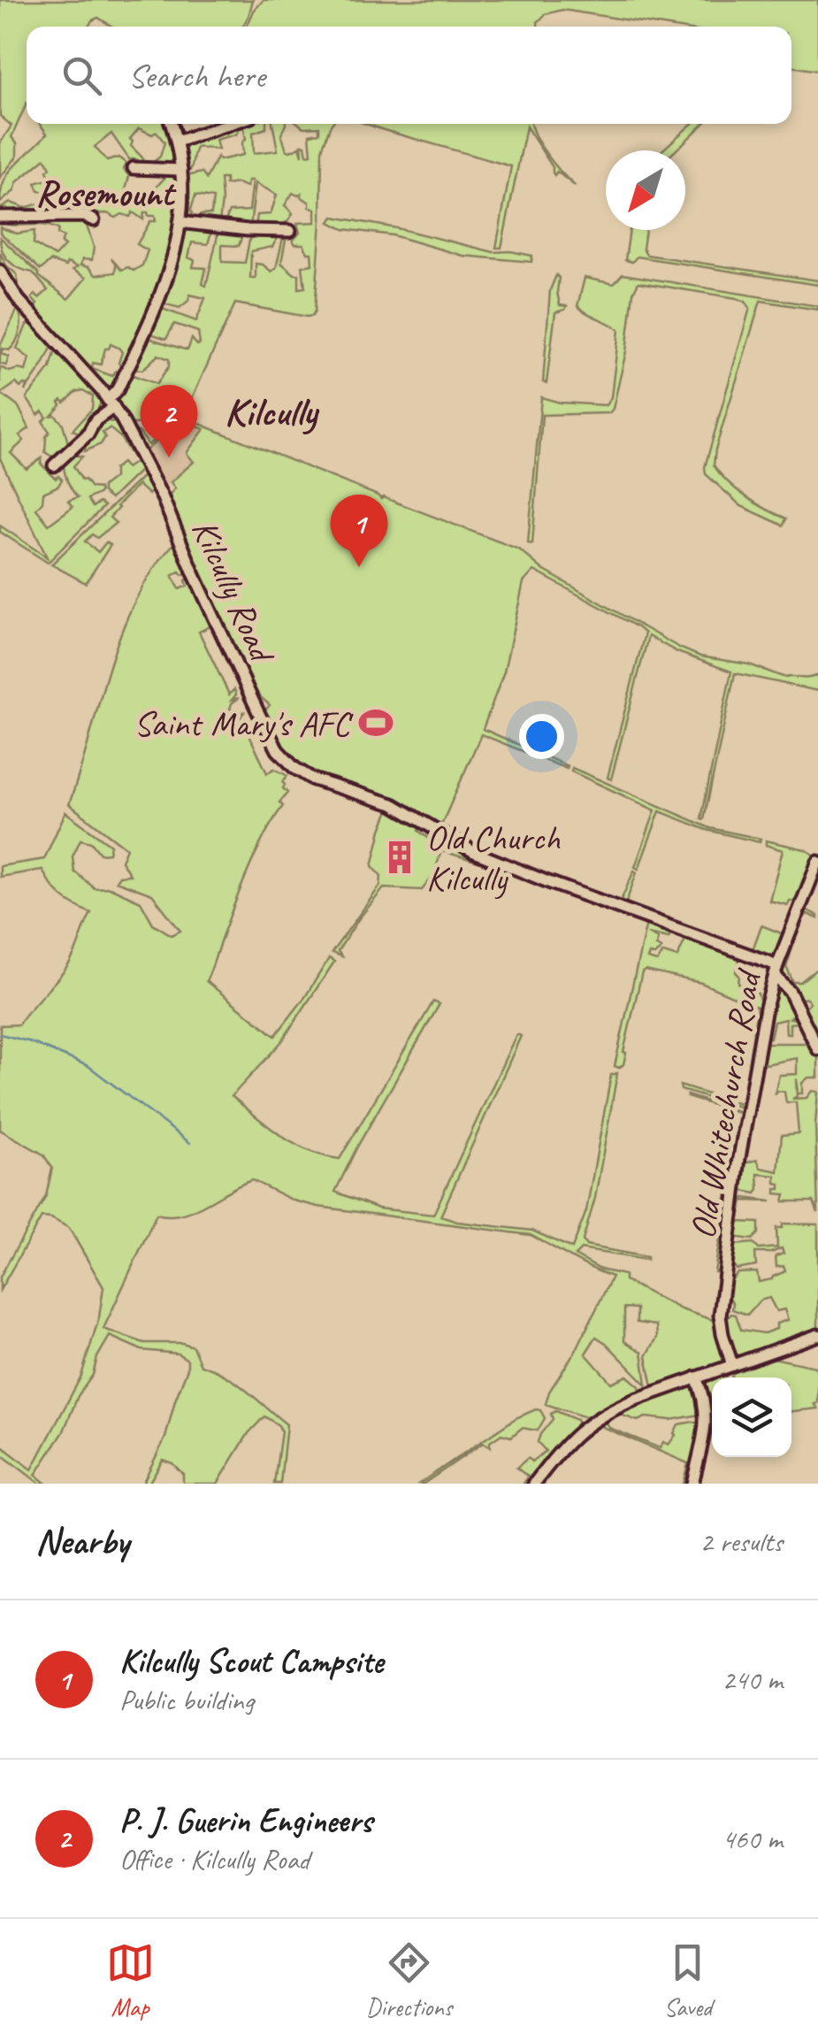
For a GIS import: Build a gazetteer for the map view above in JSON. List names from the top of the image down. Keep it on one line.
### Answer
{"streets":{"street":["Kilcully Road","Old Whitechurch Road"]},"crossings":[["Kilcully Road","Old Whitechurch Road"]],"districts":["Rosemount","Kilcully"],"places":{"sports":["Saint Mary's AFC"],"building":["Old Church Kilcully"]},"north":"bottom left","page":{"search":"Search here","pins":["2","1"],"heading":["Nearby","2 results"],"list":[{"mark":"1","name":"Kilcully Scout Campsite","note":"Public building","value":"240 m"},{"mark":"2","name":"P. J. Guerin Engineers","note":"Office · Kilcully Road","value":"460 m"}],"nav":["Map","Directions","Saved"]}}
